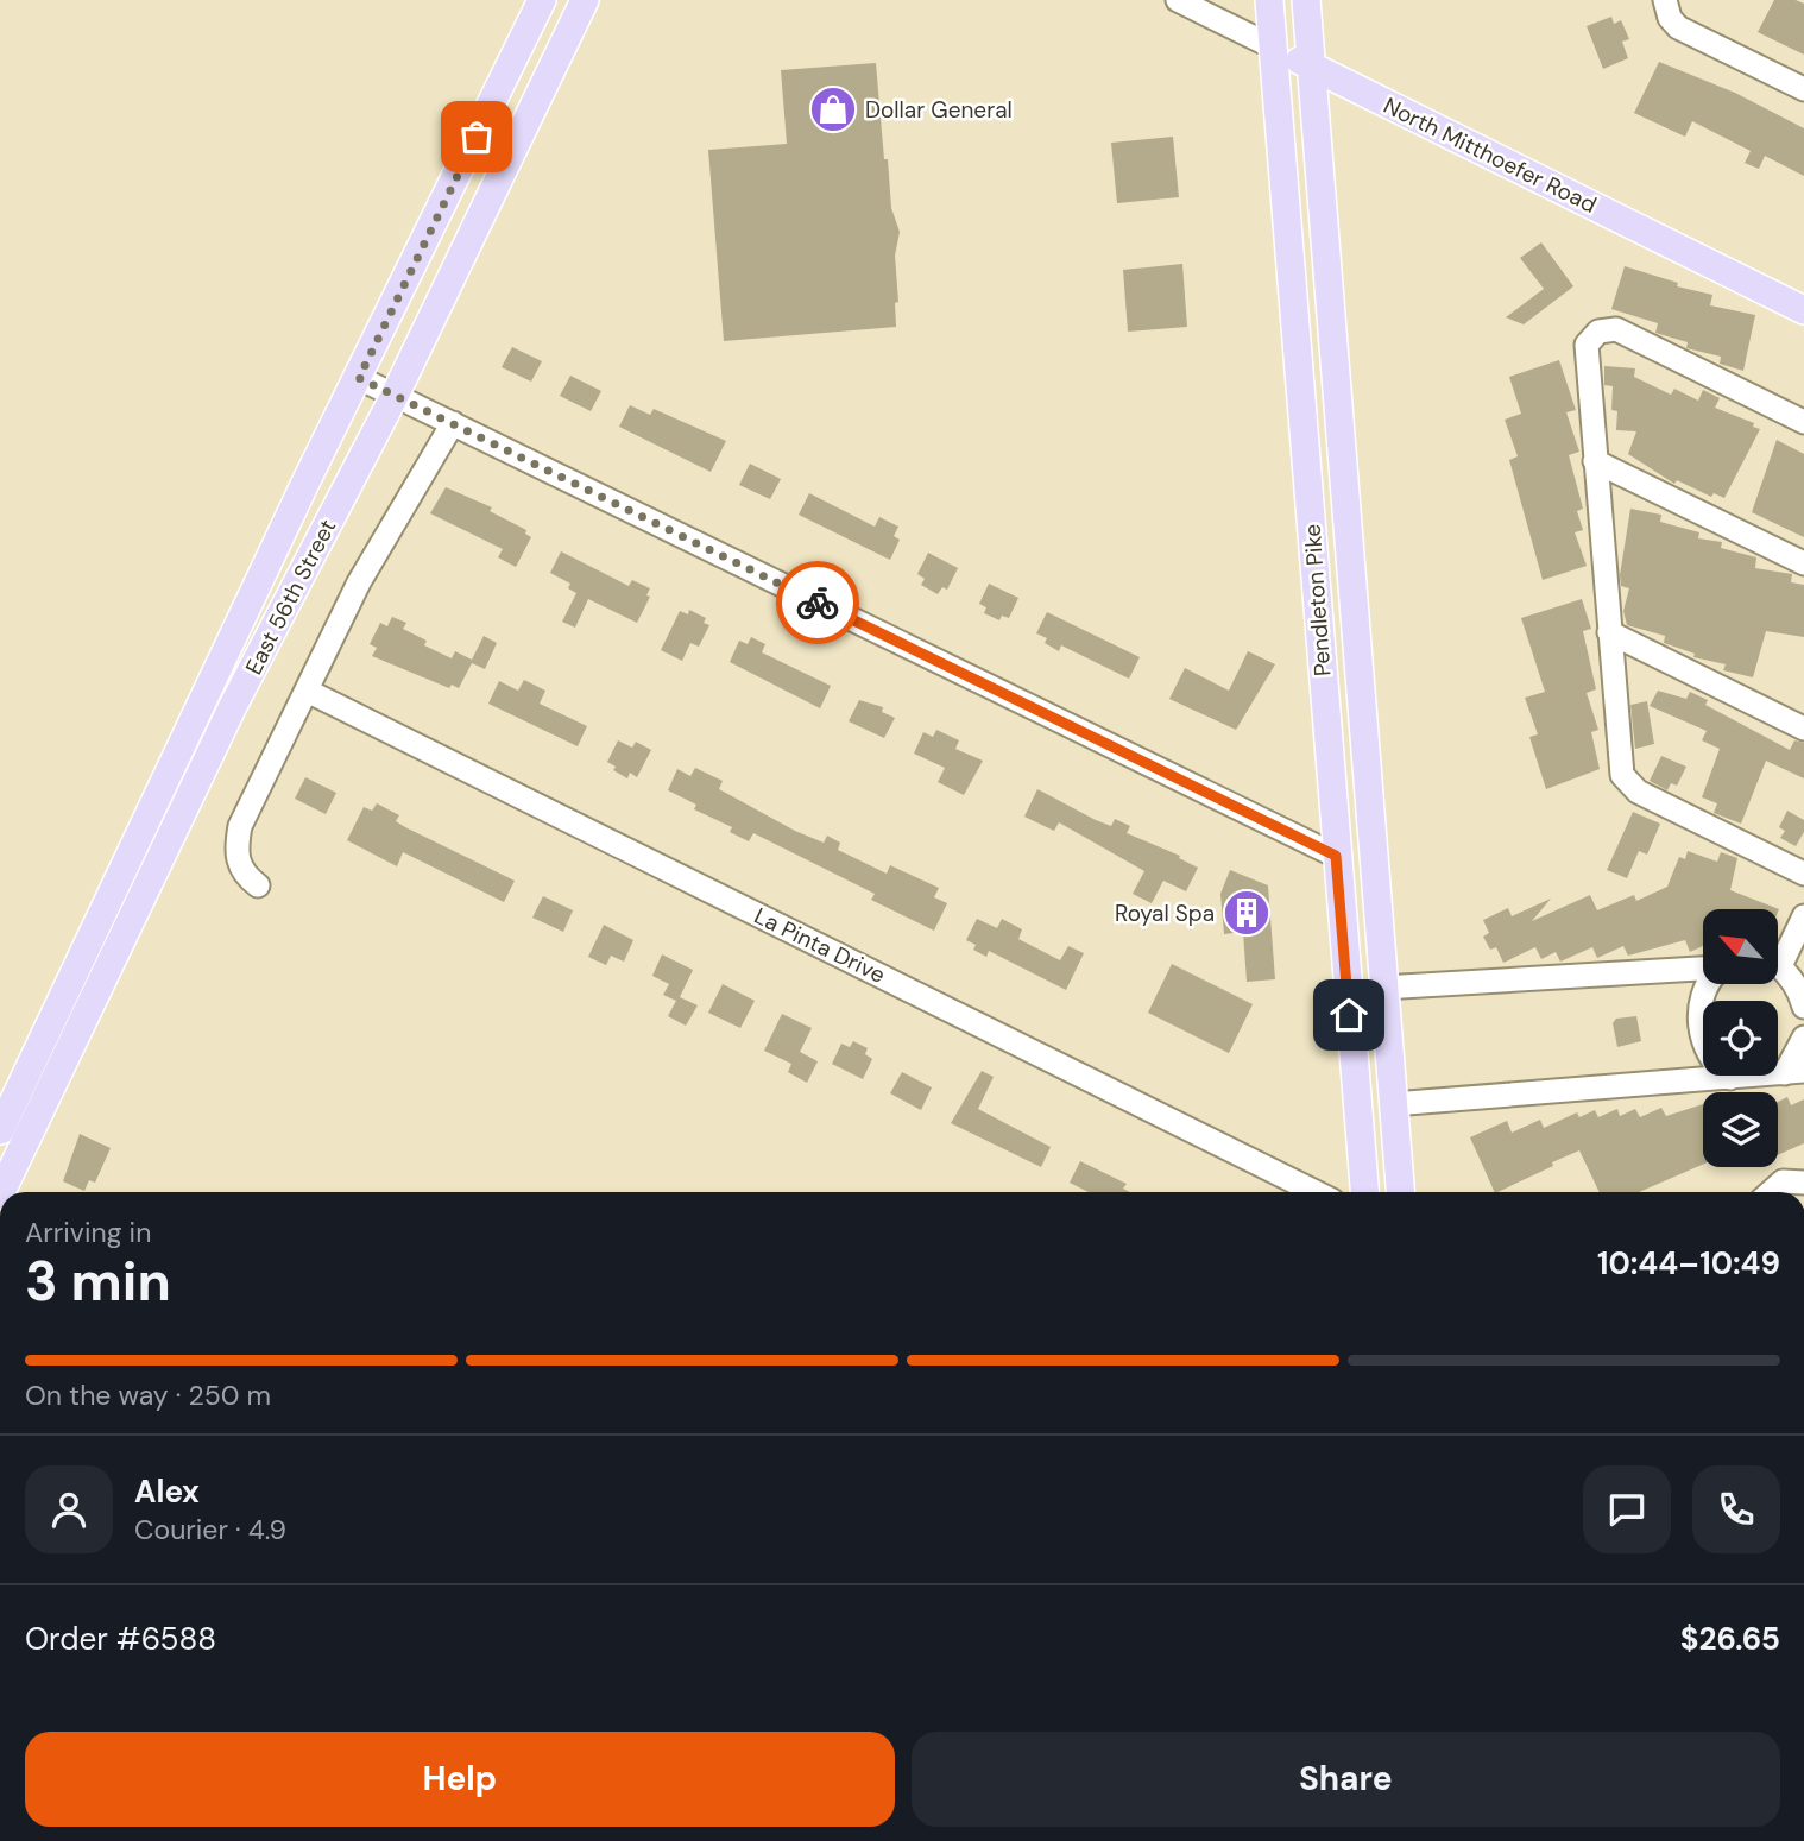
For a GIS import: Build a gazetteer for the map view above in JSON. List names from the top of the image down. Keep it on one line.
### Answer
{"streets":{"main road":["North Mitthoefer Road","East 56th Street","Pendleton Pike"],"street":["La Pinta Drive"]},"crossings":[["North Mitthoefer Road","Pendleton Pike"]],"places":{"shop":["Dollar General"],"building":["Royal Spa"]},"north":"top left","page":{"heading":["3 min","Arriving in","10:44–10:49"],"panel":["Alex","Courier · 4.9","Order #6588","$26.65"],"bar":"On the way · 250 m","buttons":["Help","Share"]}}
